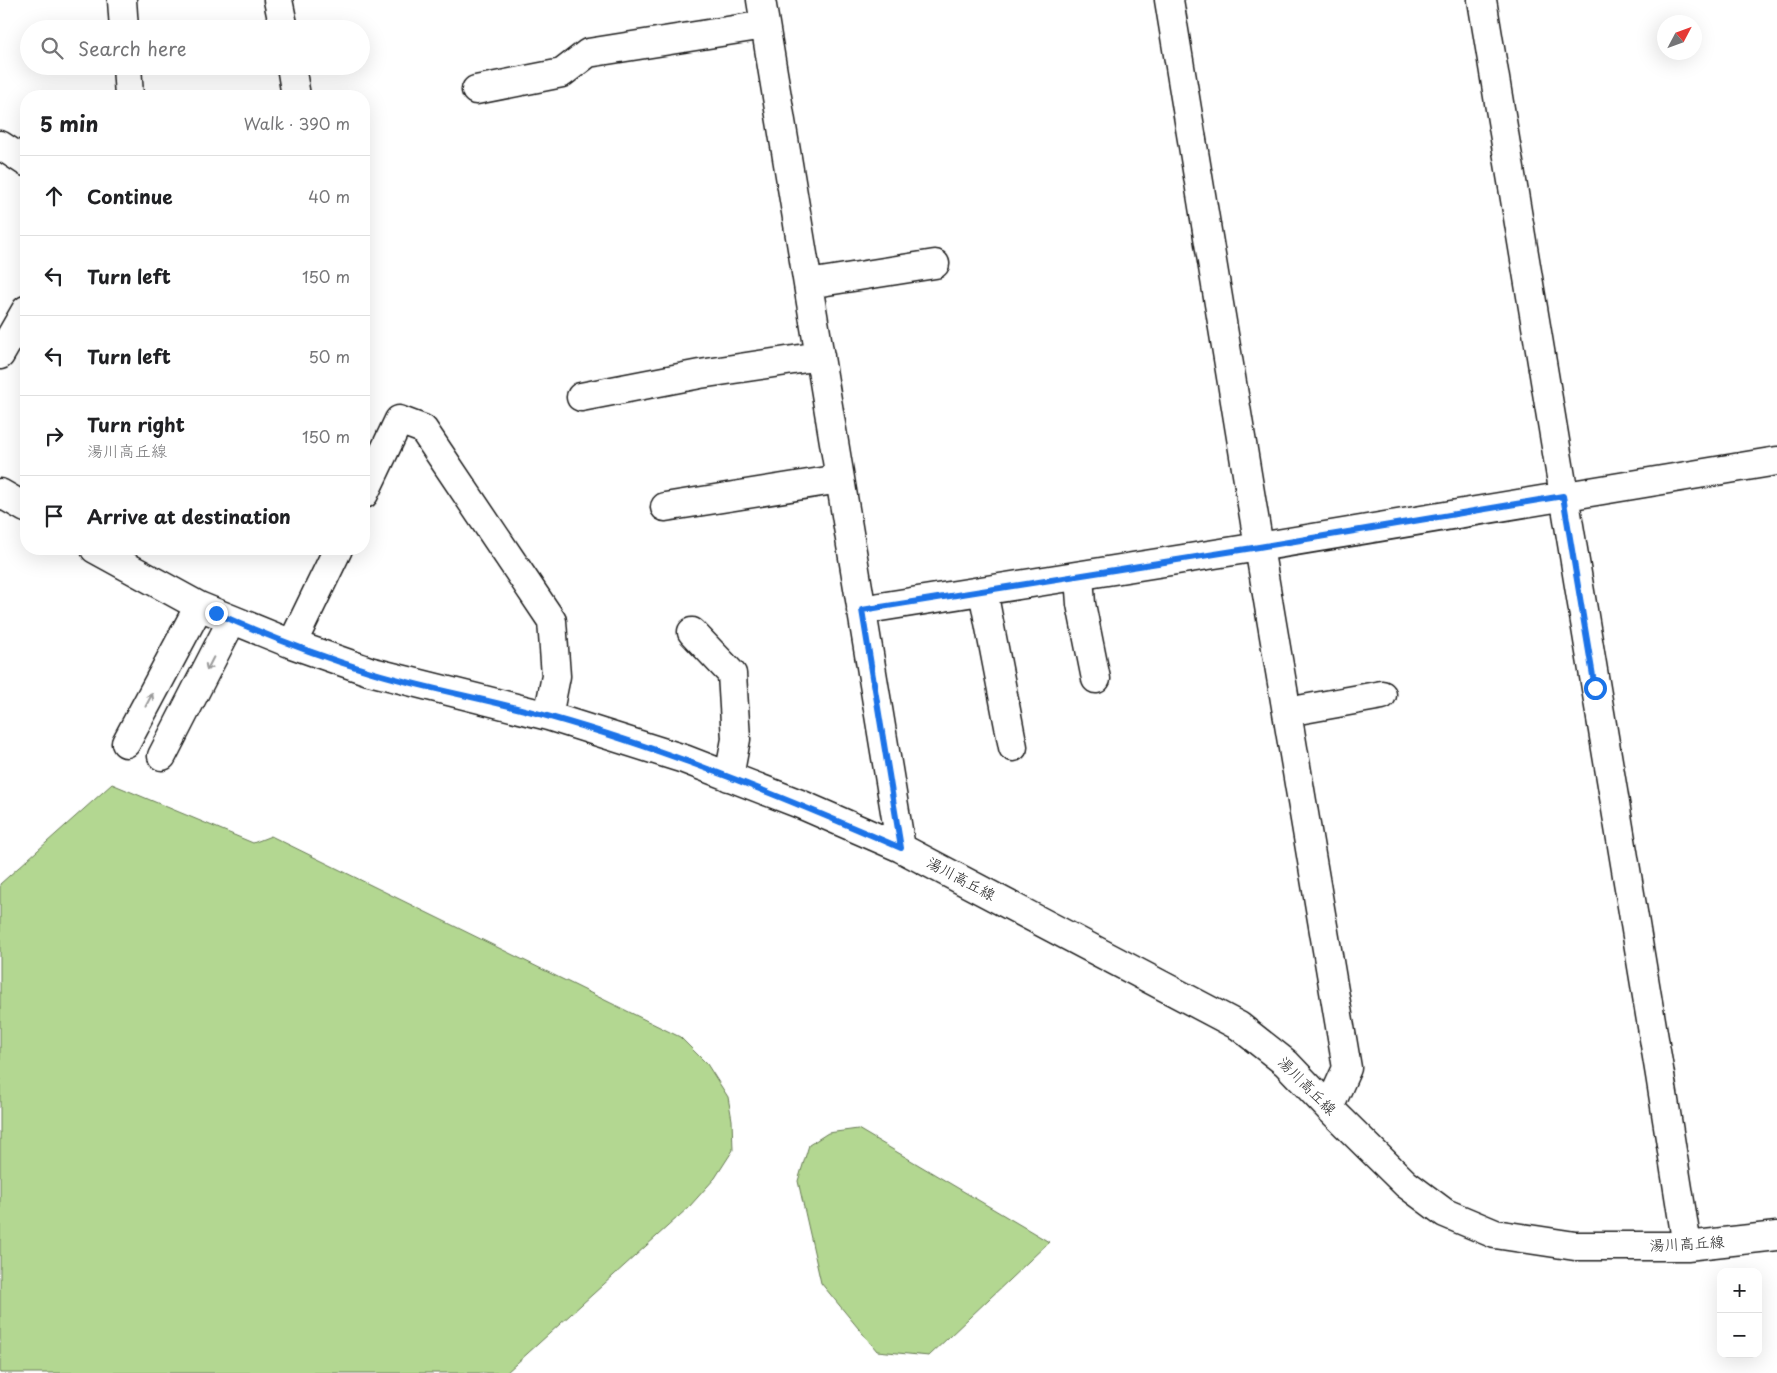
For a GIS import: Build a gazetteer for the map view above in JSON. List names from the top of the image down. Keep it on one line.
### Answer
{"streets":{"street":["湯川高丘線"]},"north":"top right","page":{"search":"Search here","heading":["5 min","Walk · 390 m"],"list":[["Continue","40 m"],["Turn left","150 m"],["Turn left","50 m"],["Turn right","湯川高丘線","150 m"],"Arrive at destination"],"map_buttons":["+","−"]}}
